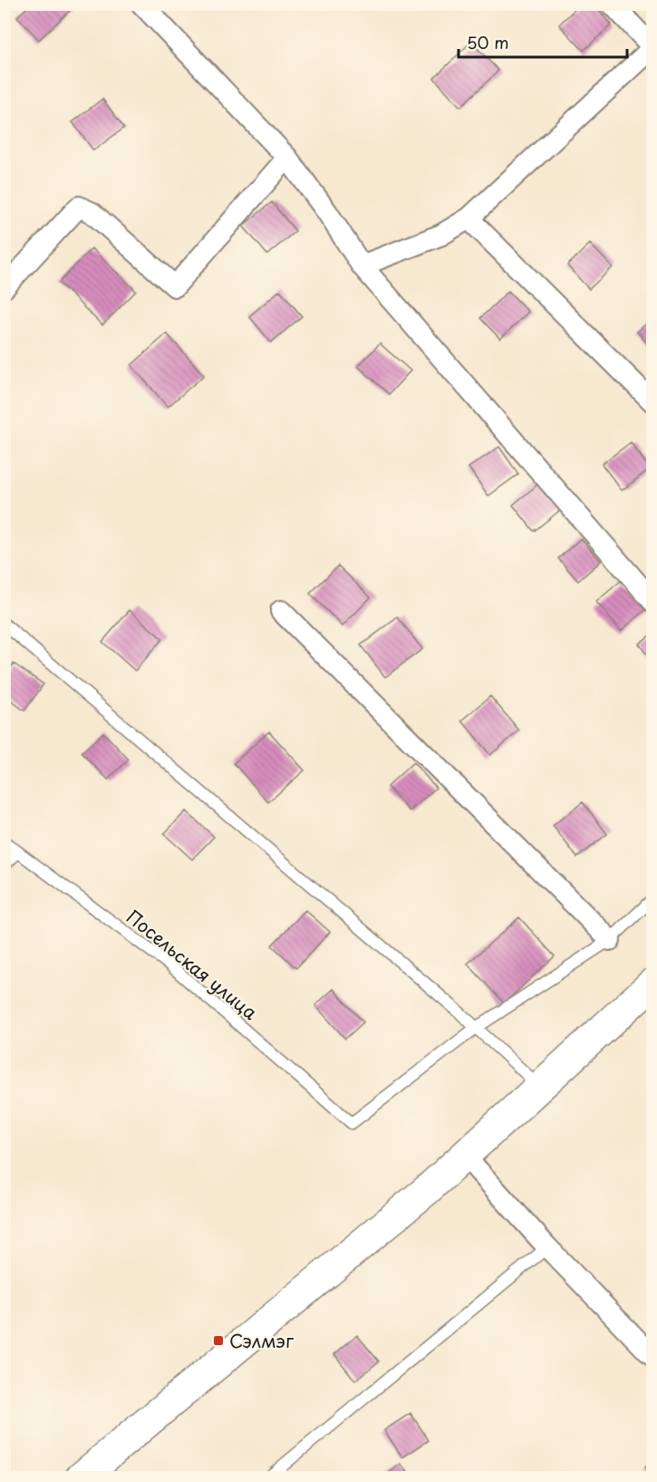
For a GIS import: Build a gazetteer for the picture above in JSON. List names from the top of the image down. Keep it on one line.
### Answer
{"streets":{"lane":["Посельская улица"]},"places":{"transit":["Сэлмэг"]},"scale_bar":"50 m"}
